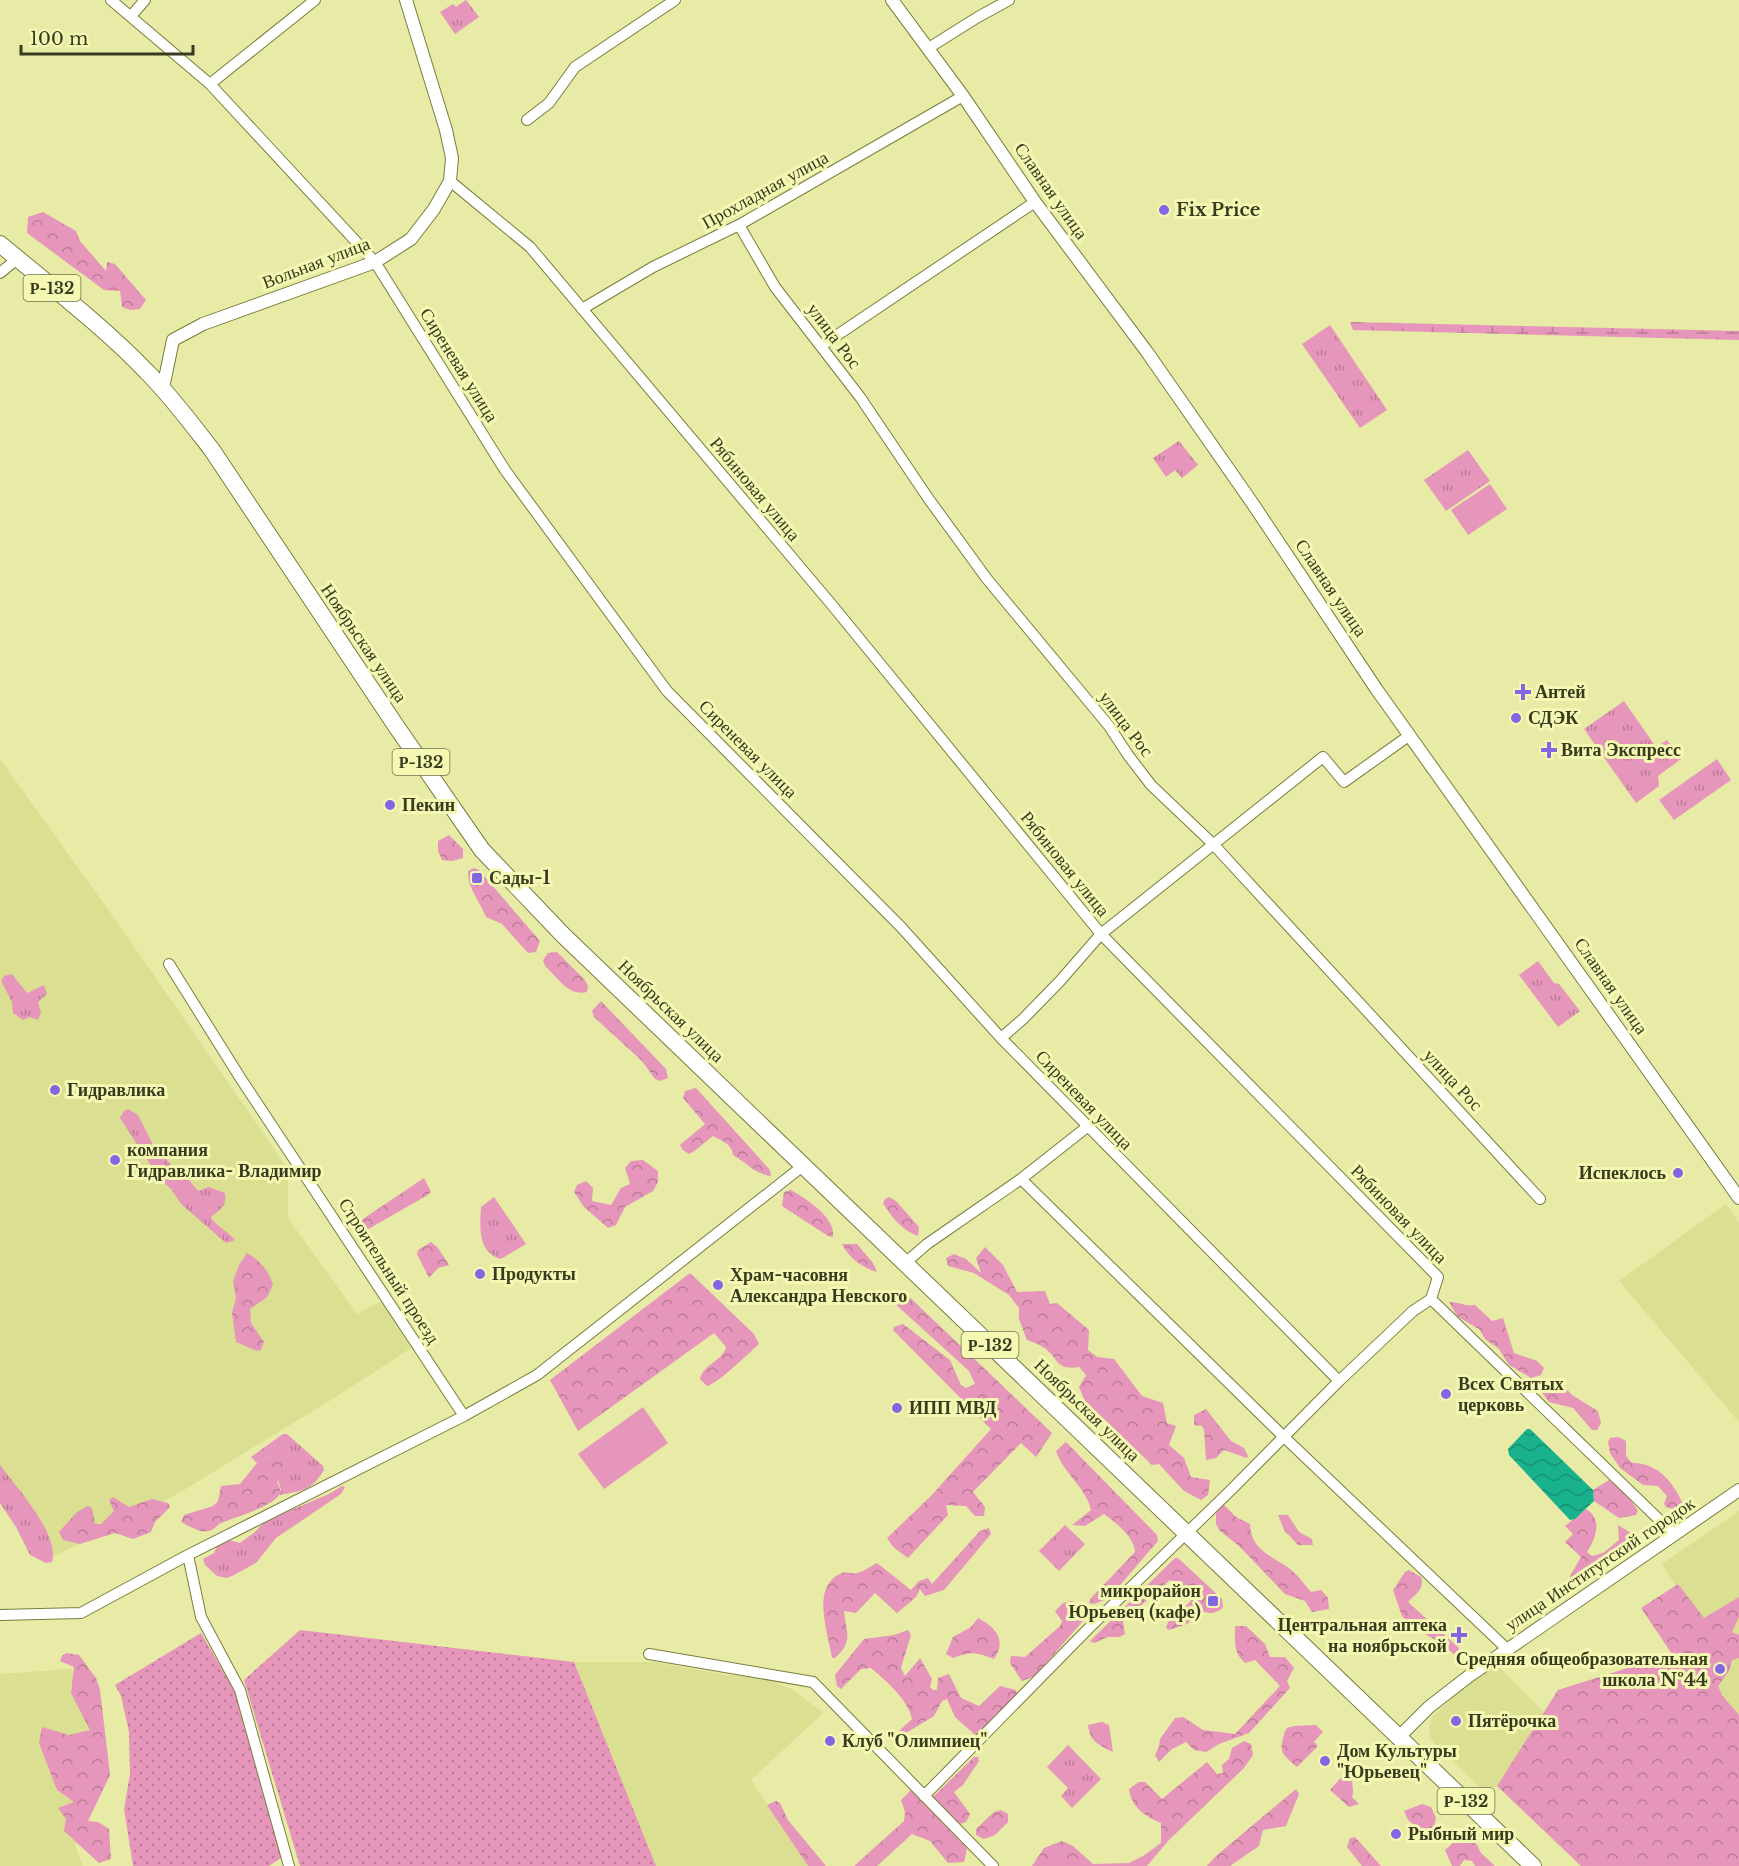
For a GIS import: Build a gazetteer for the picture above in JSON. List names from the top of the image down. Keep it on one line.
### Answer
{"streets":{"highway":["Р-132","Ноябрьская улица"],"street":["Прохладная улица","Славная улица","Вольная улица","улица Рос","Сиреневая улица","Рябиновая улица","Строительный проезд","улица Институтский городок"]},"crossings":[["Прохладная улица","Славная улица"],["Прохладная улица","улица Рос"],["Прохладная улица","Рябиновая улица"],["Вольная улица","Сиреневая улица"],["Вольная улица","Рябиновая улица"],["Вольная улица","Ноябрьская улица"],["Р-132","Ноябрьская улица"],["Р-132","улица Институтский городок"],["Ноябрьская улица","улица Институтский городок"]],"places":{"other":["Fix Price","СДЭК","Пекин","Гидравлика","компания Гидравлика- Владимир","Испеклось","Продукты","Храм-часовня Александра Невского","Всех Святых церковь","ИПП МВД","Средняя общеобразовательная школа №44","Пятёрочка","Клуб \"Олимпиец\"","Дом Культуры \"Юрьевец\"","Рыбный мир"],"health":["Антей","Вита Экспресс","Центральная аптека на ноябрьской"],"transit":["Сады-1","микрорайон Юрьевец (кафе)"]},"scale_bar":"100 m"}
